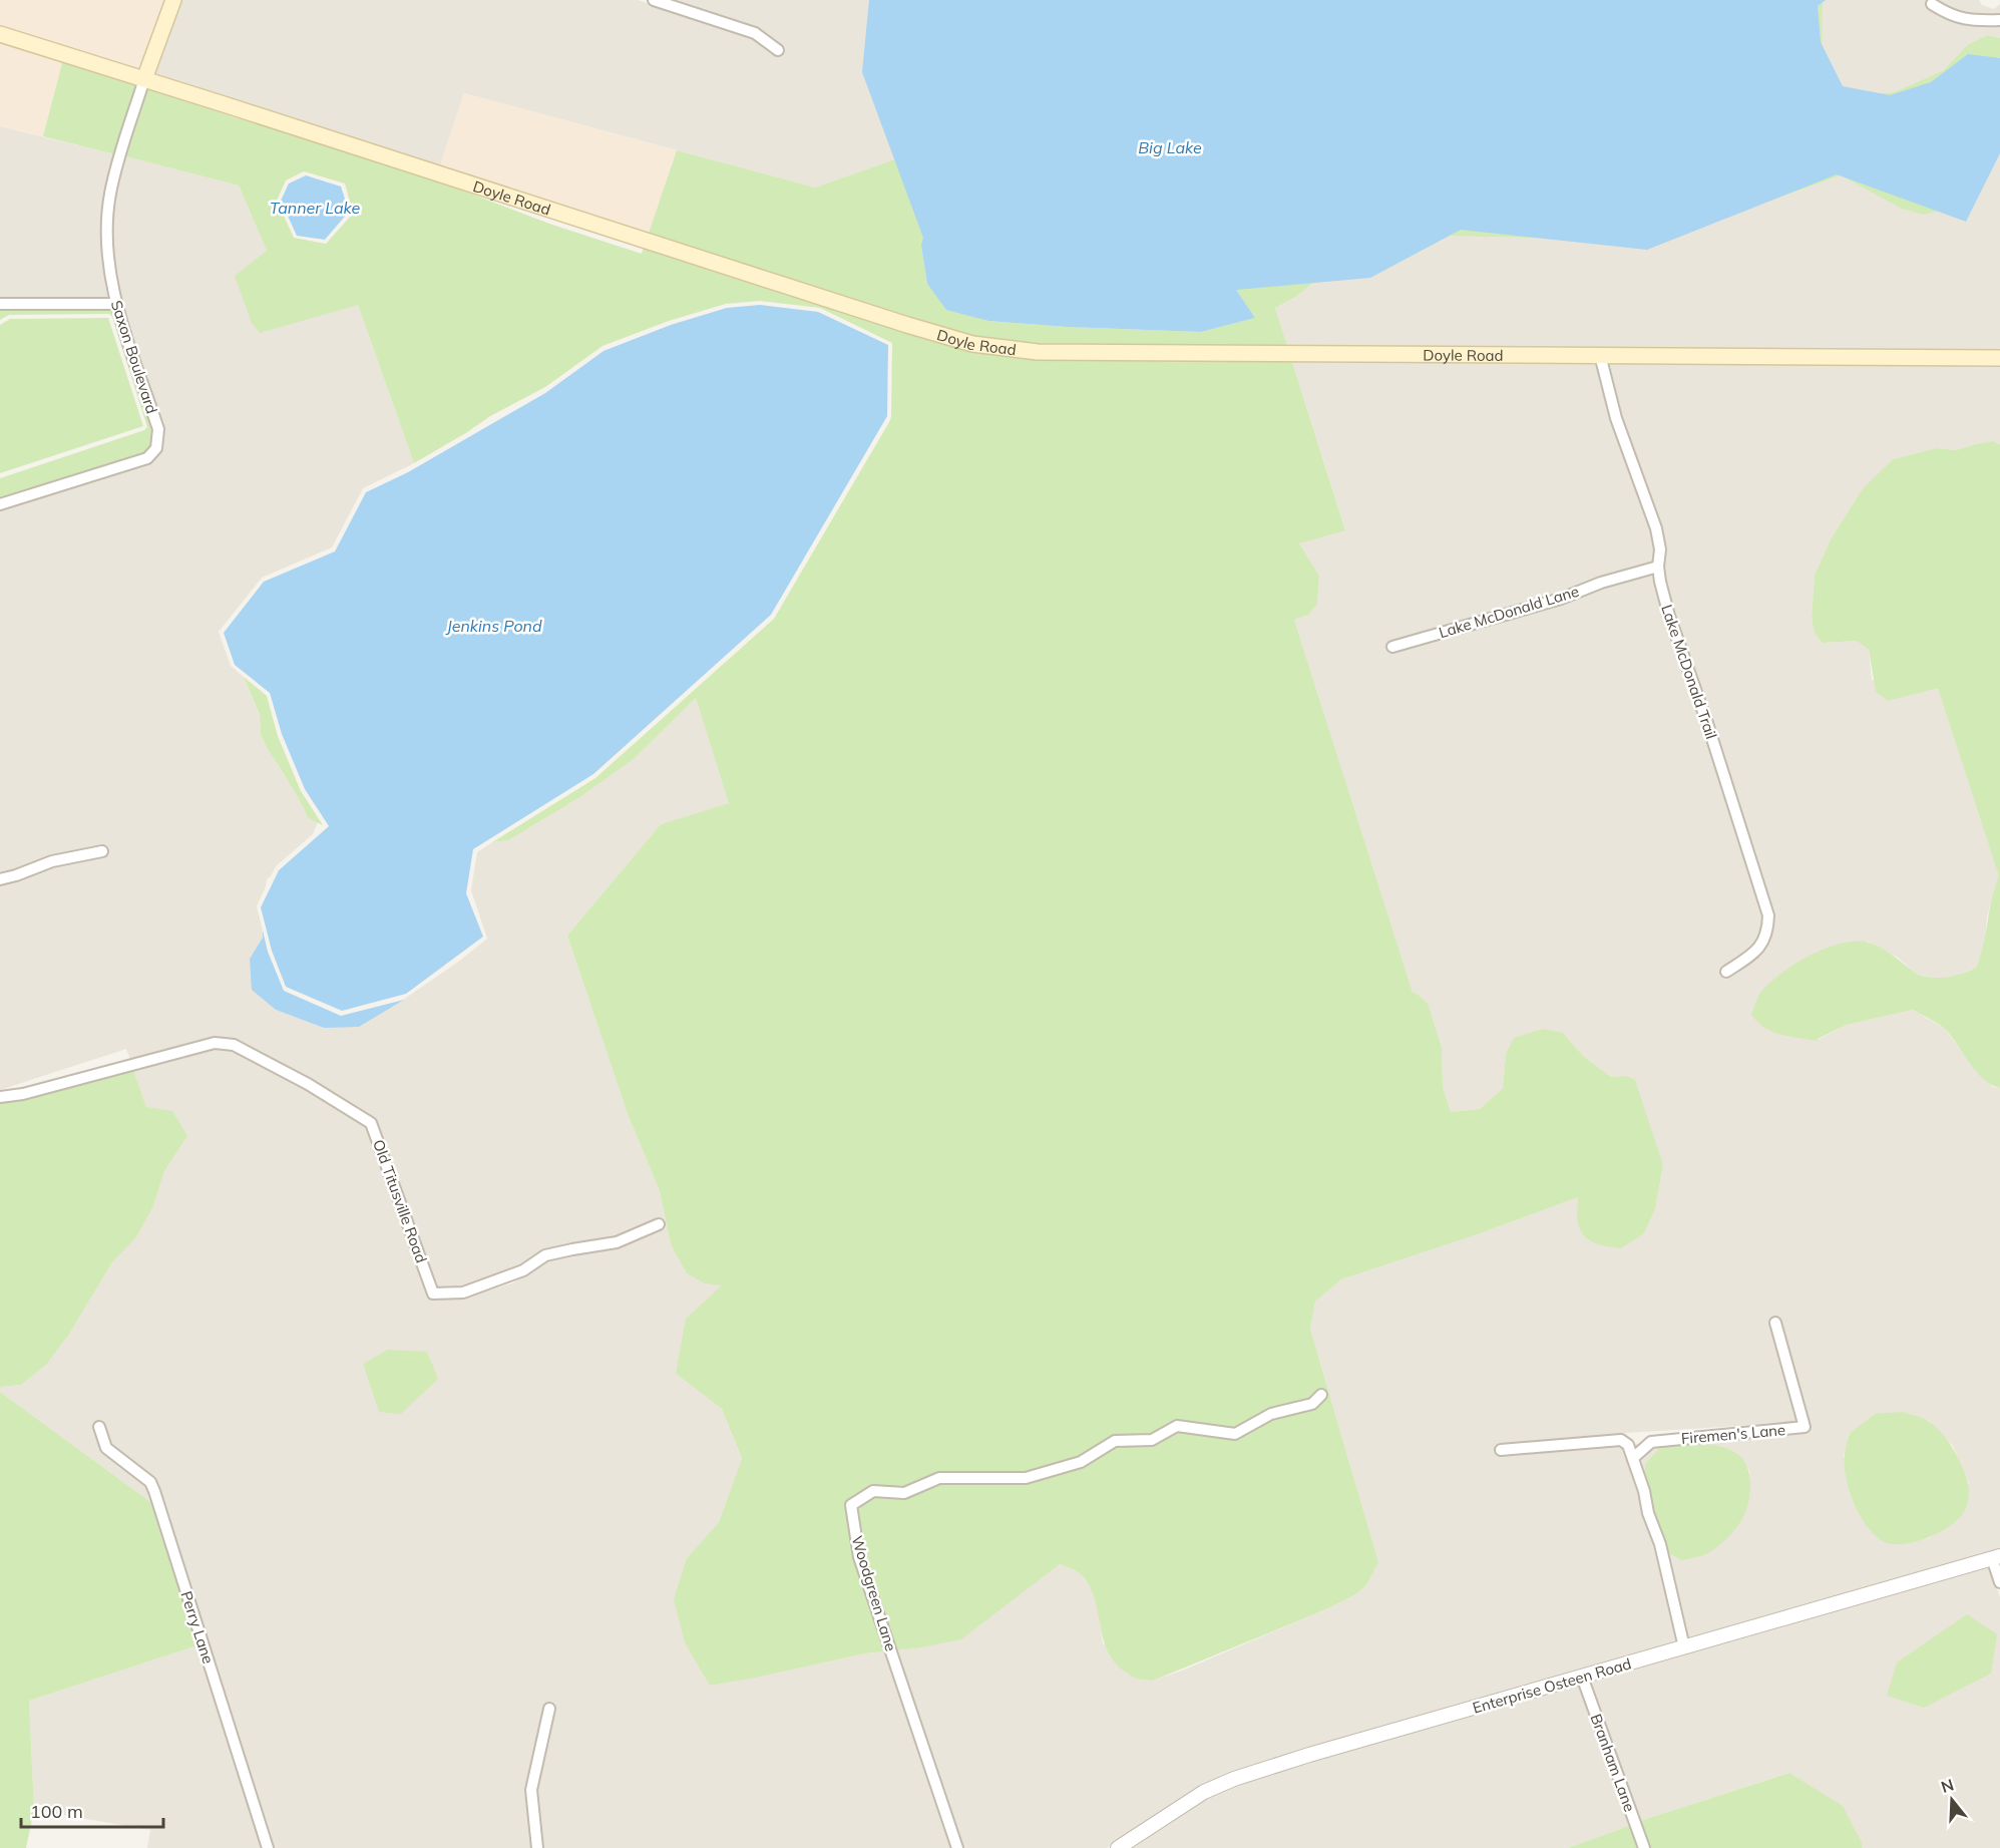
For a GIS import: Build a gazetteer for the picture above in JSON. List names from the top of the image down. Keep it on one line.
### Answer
{"streets":{"main road":["Doyle Road","Saxon Boulevard"],"street":["Lake McDonald Lane","Lake McDonald Trail","Old Titusville Road","Firemen's Lane","Woodgreen Lane","Perry Lane","Enterprise Osteen Road","Branham Lane"]},"crossings":[["Doyle Road","Saxon Boulevard"],["Doyle Road","Lake McDonald Trail"],["Lake McDonald Lane","Lake McDonald Trail"],["Enterprise Osteen Road","Branham Lane"]],"water":["Big Lake","Tanner Lake","Jenkins Pond"],"scale_bar":"100 m","north":"top"}
